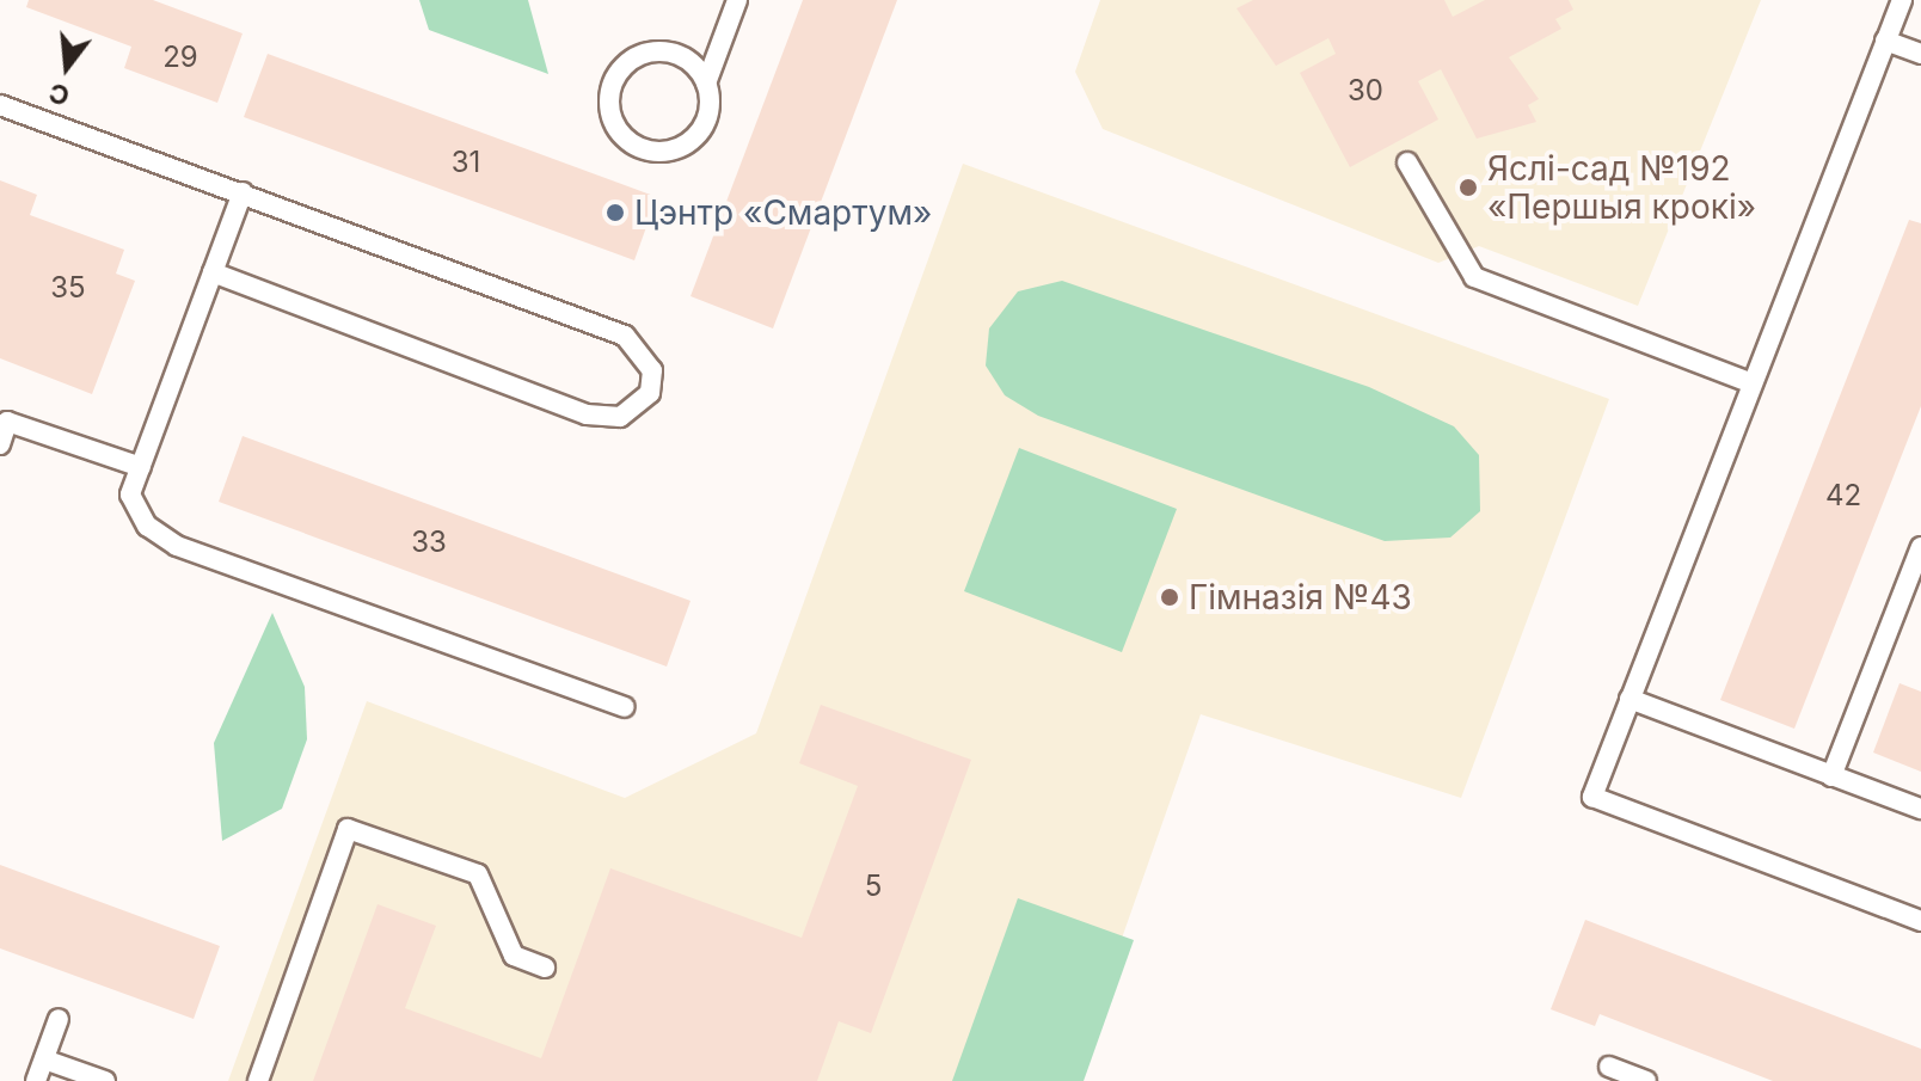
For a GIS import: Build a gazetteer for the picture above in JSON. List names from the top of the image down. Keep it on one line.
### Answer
{"places":["Яслі-сад №192 «Першыя крокі»","Цэнтр «Смартум»","Гімназія №43"],"house_numbers":["29","30","31","35","42","33","5"],"north":"bottom"}
